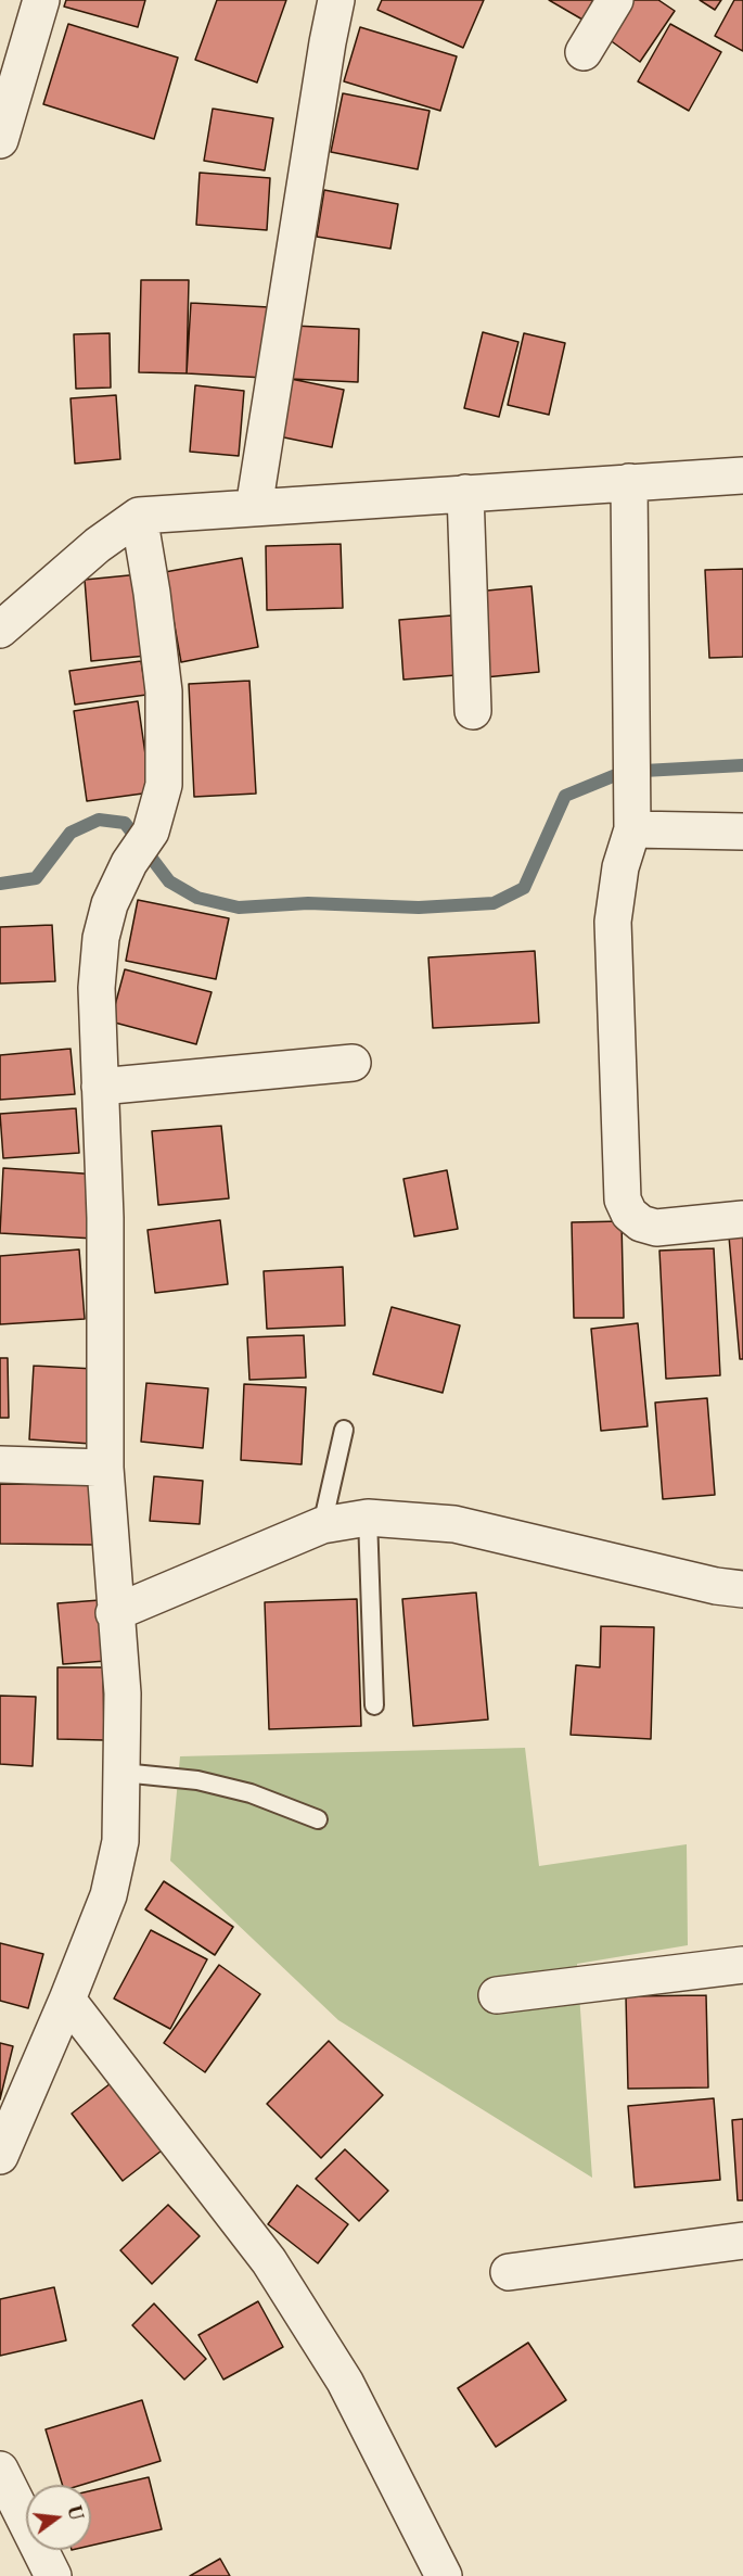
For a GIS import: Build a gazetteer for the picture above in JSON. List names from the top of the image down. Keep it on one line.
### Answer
{"north":"right"}
